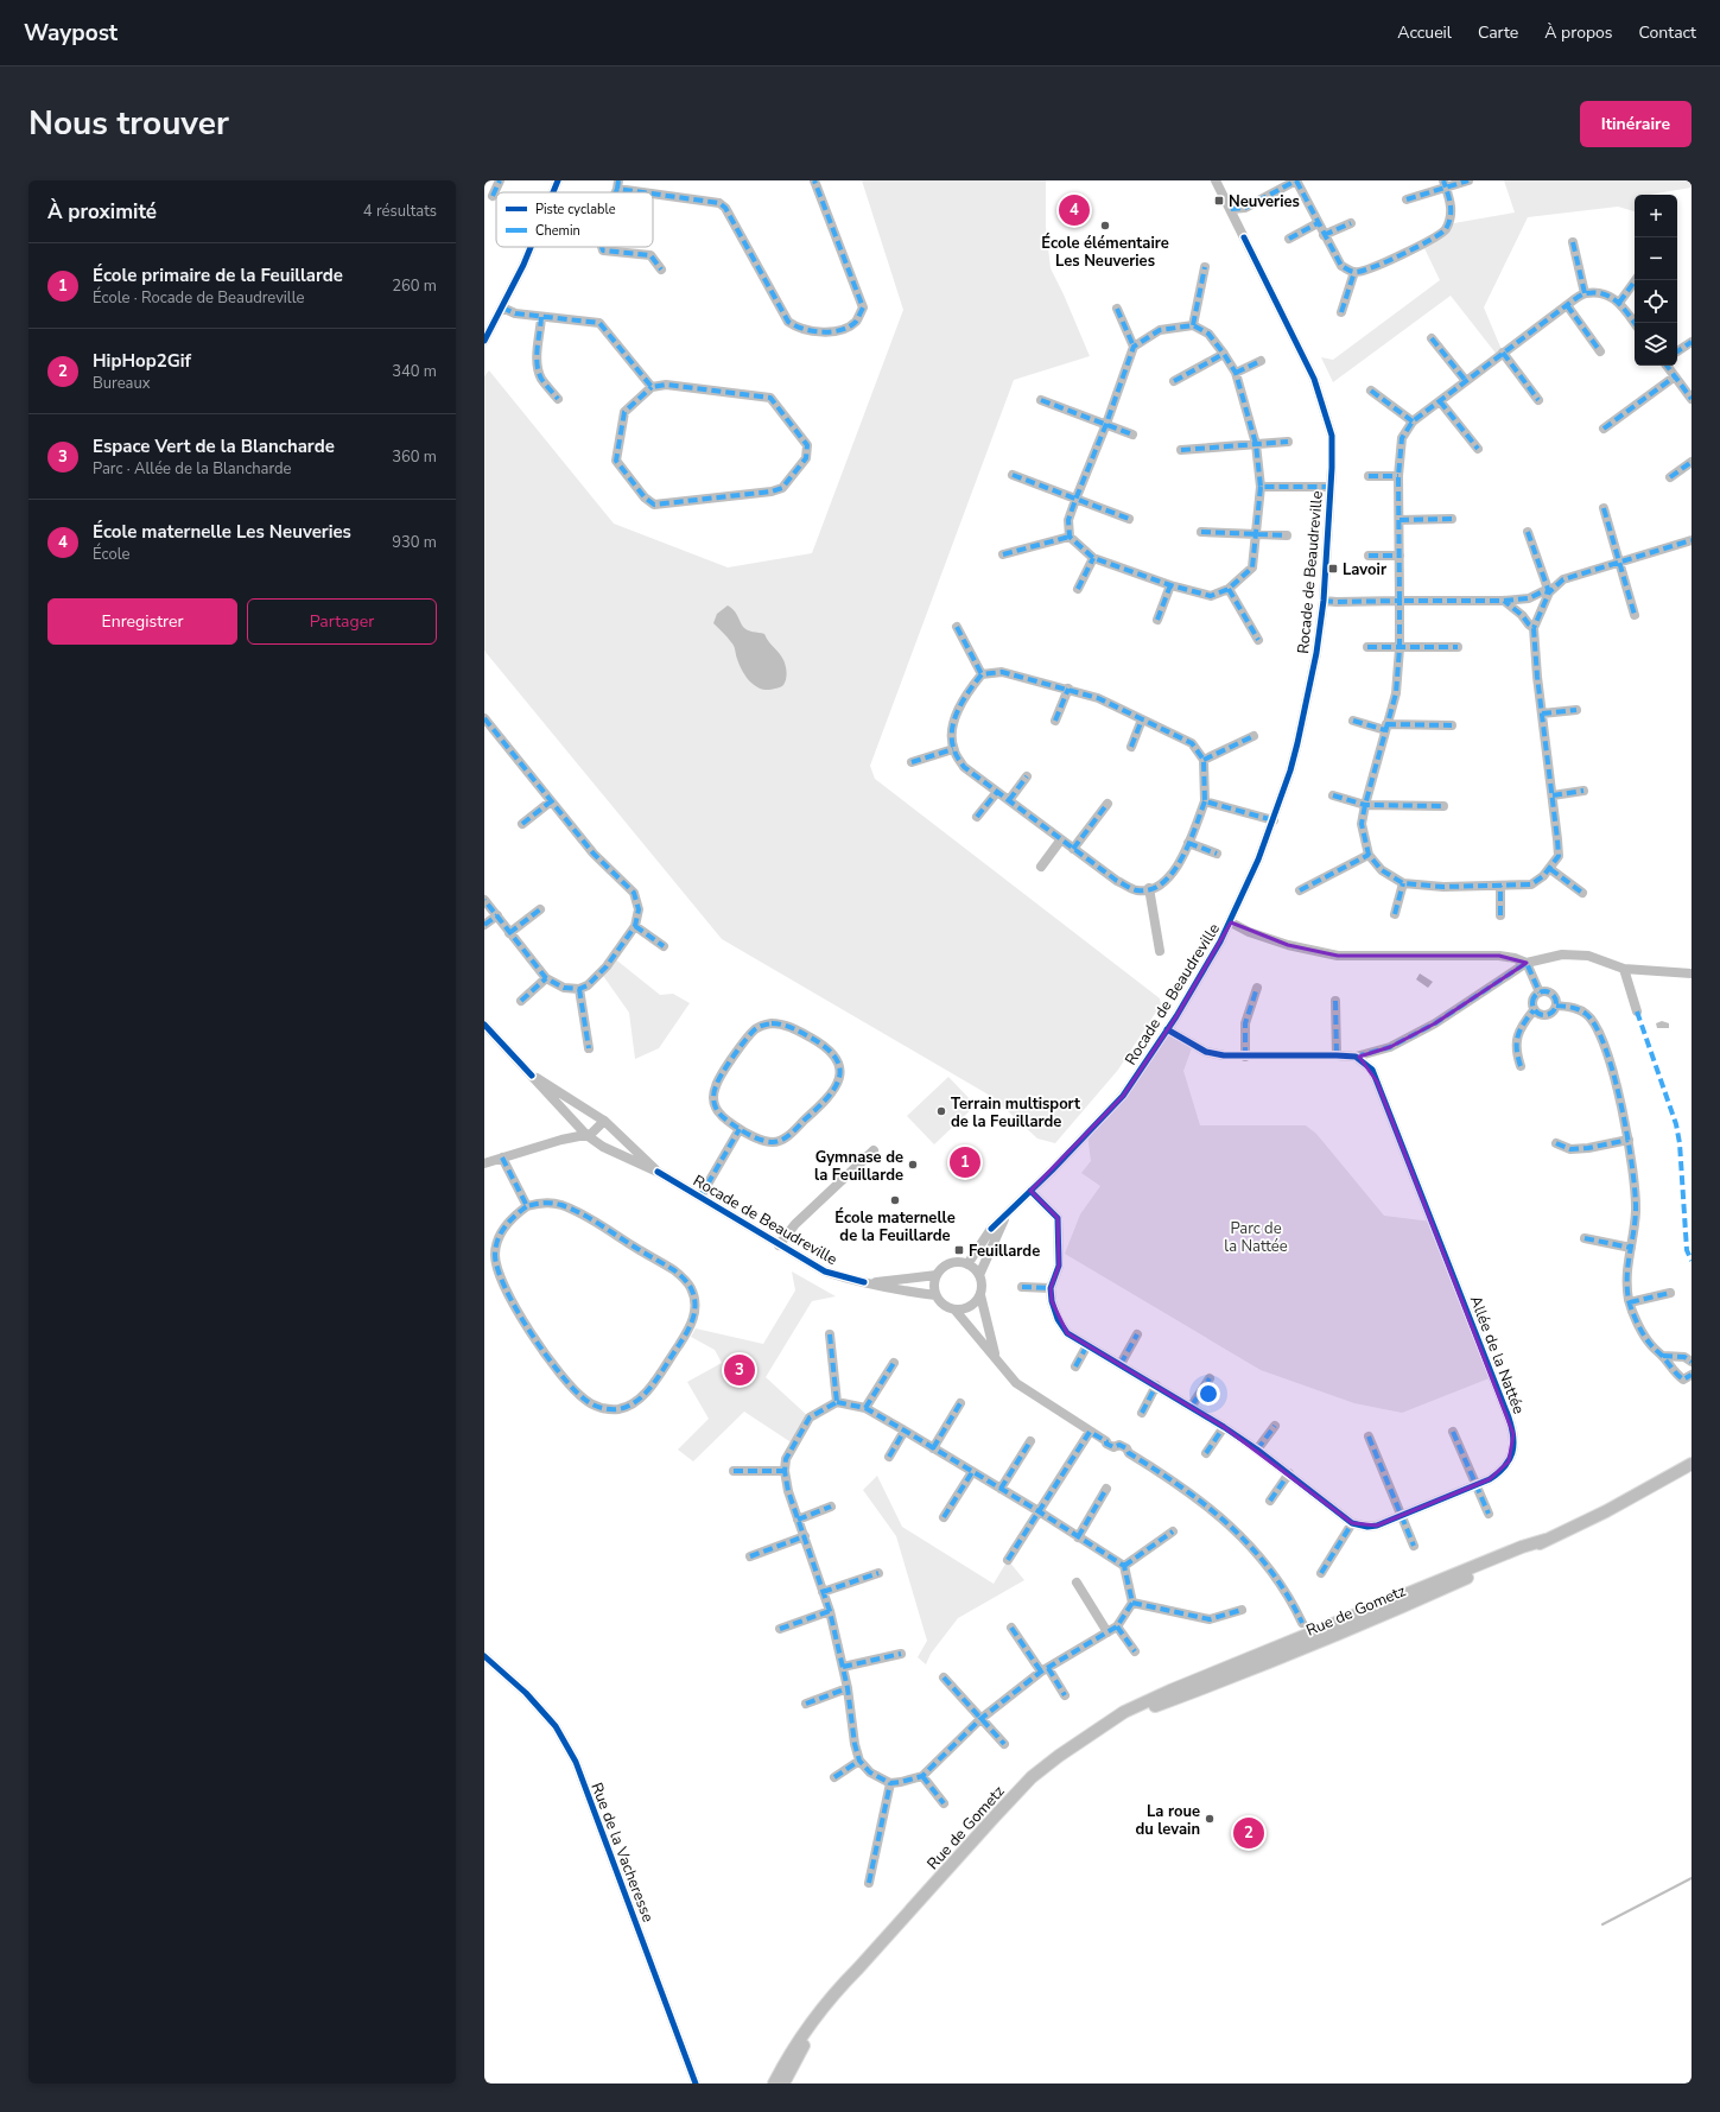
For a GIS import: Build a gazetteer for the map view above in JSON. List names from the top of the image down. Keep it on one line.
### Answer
{"streets":{"main road":["Rue de Gometz"],"street":["Rocade de Beaudreville","Allée de la Nattée","Rue de la Vacheresse"]},"parks":["Parc de la Nattée"],"places":{"transit":["Neuveries","Lavoir","Feuillarde"],"other":["École élémentaire Les Neuveries","Terrain multisport de la Feuillarde","Gymnase de la Feuillarde","École maternelle de la Feuillarde","La roue du levain"]},"legend":["Piste cyclable","Chemin"],"page":{"header":"Waypost","nav":["Accueil","Carte","À propos","Contact"],"title":"Nous trouver","buttons":["Itinéraire",["Enregistrer","Partager"]],"heading":["À proximité","4 résultats"],"pins":["4","1","3","2"],"map_buttons":["+","−"],"list":[{"mark":"1","name":"École primaire de la Feuillarde","note":"École · Rocade de Beaudreville","value":"260 m"},{"mark":"2","name":"HipHop2Gif","note":"Bureaux","value":"340 m"},{"mark":"3","name":"Espace Vert de la Blancharde","note":"Parc · Allée de la Blancharde","value":"360 m"},{"mark":"4","name":"École maternelle Les Neuveries","note":"École","value":"930 m"}]}}
